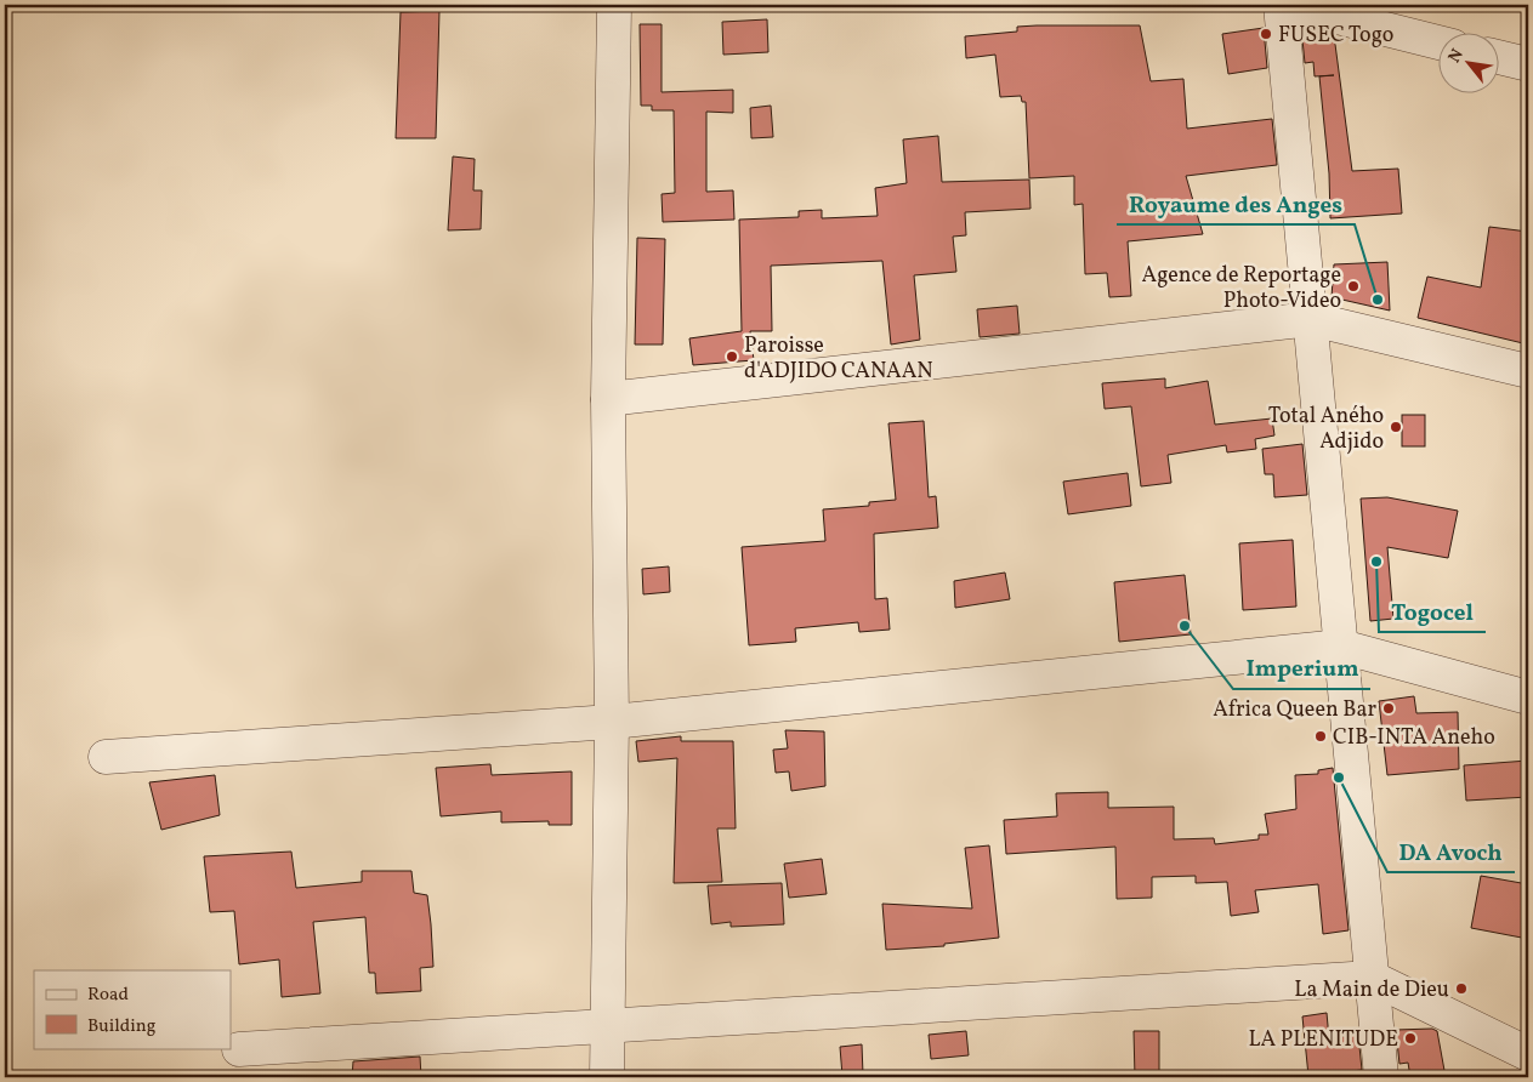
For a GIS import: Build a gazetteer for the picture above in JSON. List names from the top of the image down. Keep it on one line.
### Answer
{"places":["FUSEC Togo","Agence de Reportage Photo-Video","Royaume des Anges","Paroisse d'ADJIDO CANAAN","Total Aného Adjido","Togocel","Imperium","Africa Queen Bar","CIB-INTA Aneho","DA Avoch","La Main de Dieu","LA PLENITUDE"],"legend":["Road","Building"],"north":"top left"}
